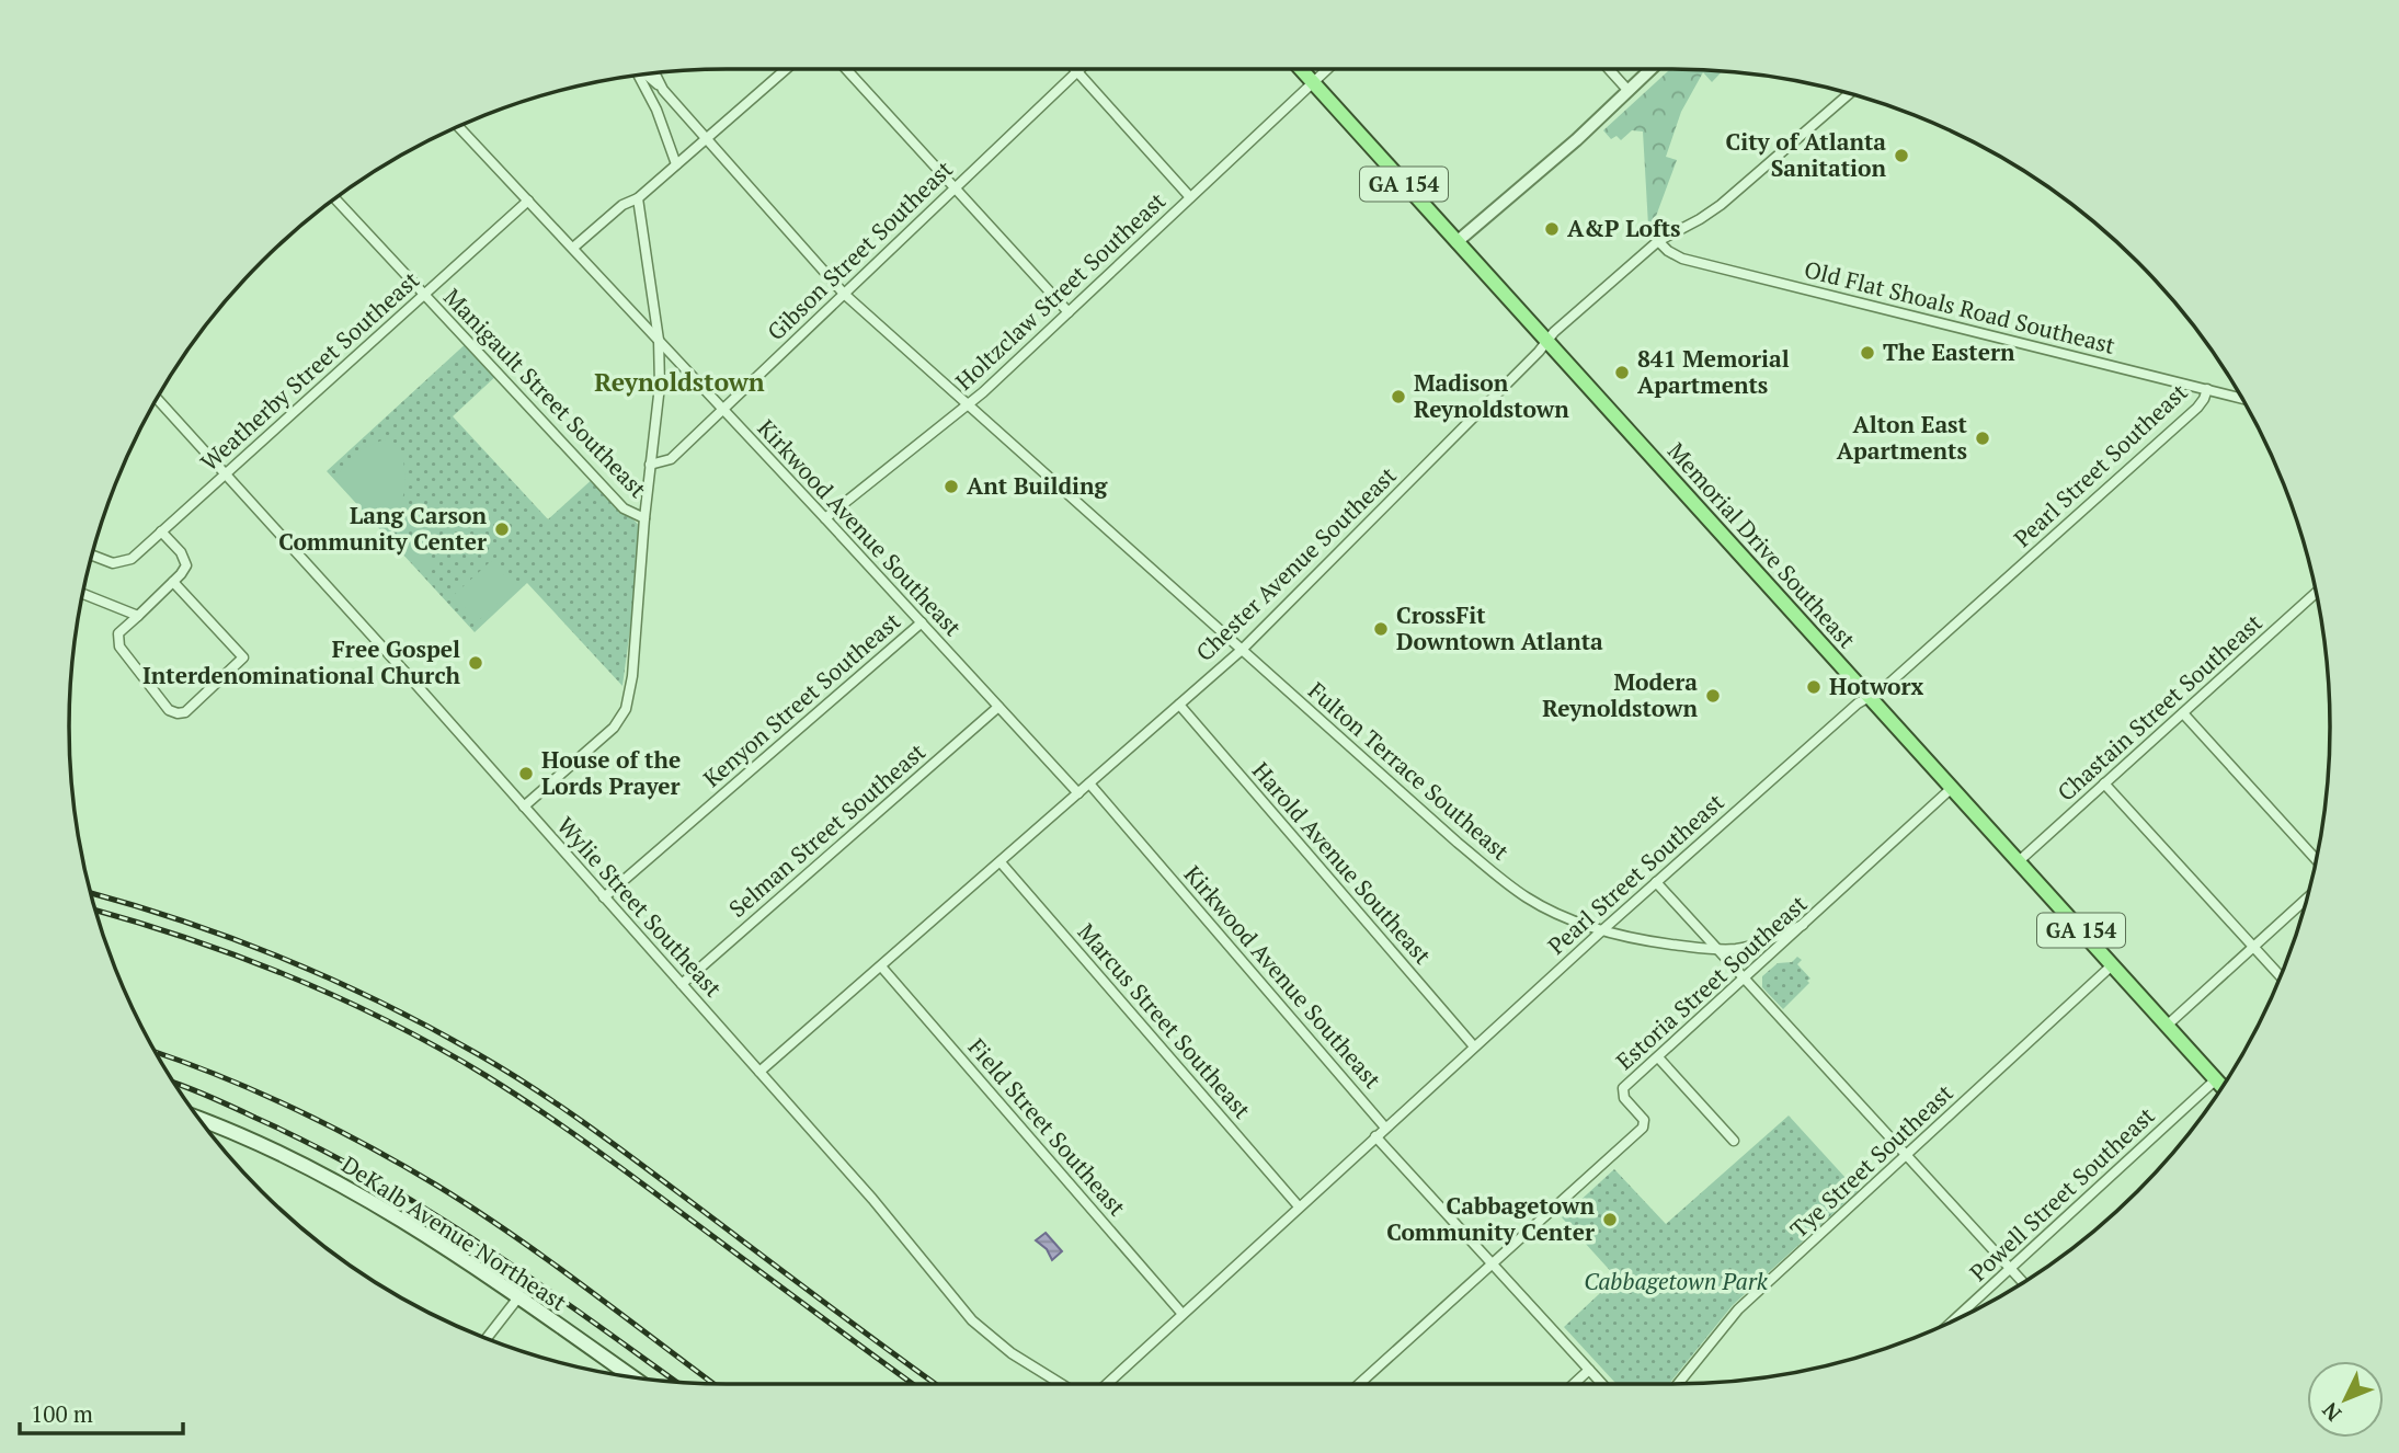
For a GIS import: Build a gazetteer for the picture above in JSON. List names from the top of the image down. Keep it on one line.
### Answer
{"streets":{"main road":["GA 154","Memorial Drive Southeast","DeKalb Avenue Northeast"],"street":["Gibson Street Southeast","Holtzclaw Street Southeast","Old Flat Shoals Road Southeast","Weatherby Street Southeast","Manigault Street Southeast","Pearl Street Southeast","Kirkwood Avenue Southeast","Chester Avenue Southeast","Kenyon Street Southeast","Chastain Street Southeast","Fulton Terrace Southeast","Selman Street Southeast","Harold Avenue Southeast","Wylie Street Southeast","Estoria Street Southeast","Marcus Street Southeast","Field Street Southeast","Tye Street Southeast","Powell Street Southeast"]},"crossings":[["Gibson Street Southeast","Kirkwood Avenue Southeast"],["Gibson Street Southeast","Fulton Terrace Southeast"],["Holtzclaw Street Southeast","Kirkwood Avenue Southeast"],["Holtzclaw Street Southeast","Memorial Drive Southeast"],["Holtzclaw Street Southeast","Fulton Terrace Southeast"],["Old Flat Shoals Road Southeast","Pearl Street Southeast"],["Old Flat Shoals Road Southeast","Chester Avenue Southeast"],["Weatherby Street Southeast","Manigault Street Southeast"],["Weatherby Street Southeast","Kirkwood Avenue Southeast"],["Weatherby Street Southeast","Wylie Street Southeast"],["Pearl Street Southeast","Kirkwood Avenue Southeast"],["Pearl Street Southeast","Memorial Drive Southeast"],["Pearl Street Southeast","Fulton Terrace Southeast"],["Pearl Street Southeast","Harold Avenue Southeast"],["Pearl Street Southeast","Marcus Street Southeast"],["Pearl Street Southeast","Field Street Southeast"],["Kirkwood Avenue Southeast","Chester Avenue Southeast"],["Kirkwood Avenue Southeast","Kenyon Street Southeast"],["Kirkwood Avenue Southeast","Selman Street Southeast"],["Memorial Drive Southeast","Chester Avenue Southeast"],["Memorial Drive Southeast","Chastain Street Southeast"],["Memorial Drive Southeast","Estoria Street Southeast"],["Memorial Drive Southeast","Tye Street Southeast"],["Memorial Drive Southeast","Powell Street Southeast"],["Chester Avenue Southeast","Fulton Terrace Southeast"],["Chester Avenue Southeast","Harold Avenue Southeast"],["Chester Avenue Southeast","Wylie Street Southeast"],["Chester Avenue Southeast","Marcus Street Southeast"],["Chester Avenue Southeast","Field Street Southeast"],["Kenyon Street Southeast","Wylie Street Southeast"],["Fulton Terrace Southeast","Estoria Street Southeast"],["Selman Street Southeast","Wylie Street Southeast"]],"districts":["Reynoldstown"],"parks":["Cabbagetown Park"],"places":["City of Atlanta Sanitation","A&P Lofts","The Eastern","841 Memorial Apartments","Madison Reynoldstown","Alton East Apartments","Ant Building","Lang Carson Community Center","CrossFit Downtown Atlanta","Free Gospel Interdenominational Church","Hotworx","Modera Reynoldstown","House of the Lords Prayer","Cabbagetown Community Center"],"scale_bar":"100 m","north":"bottom left"}
